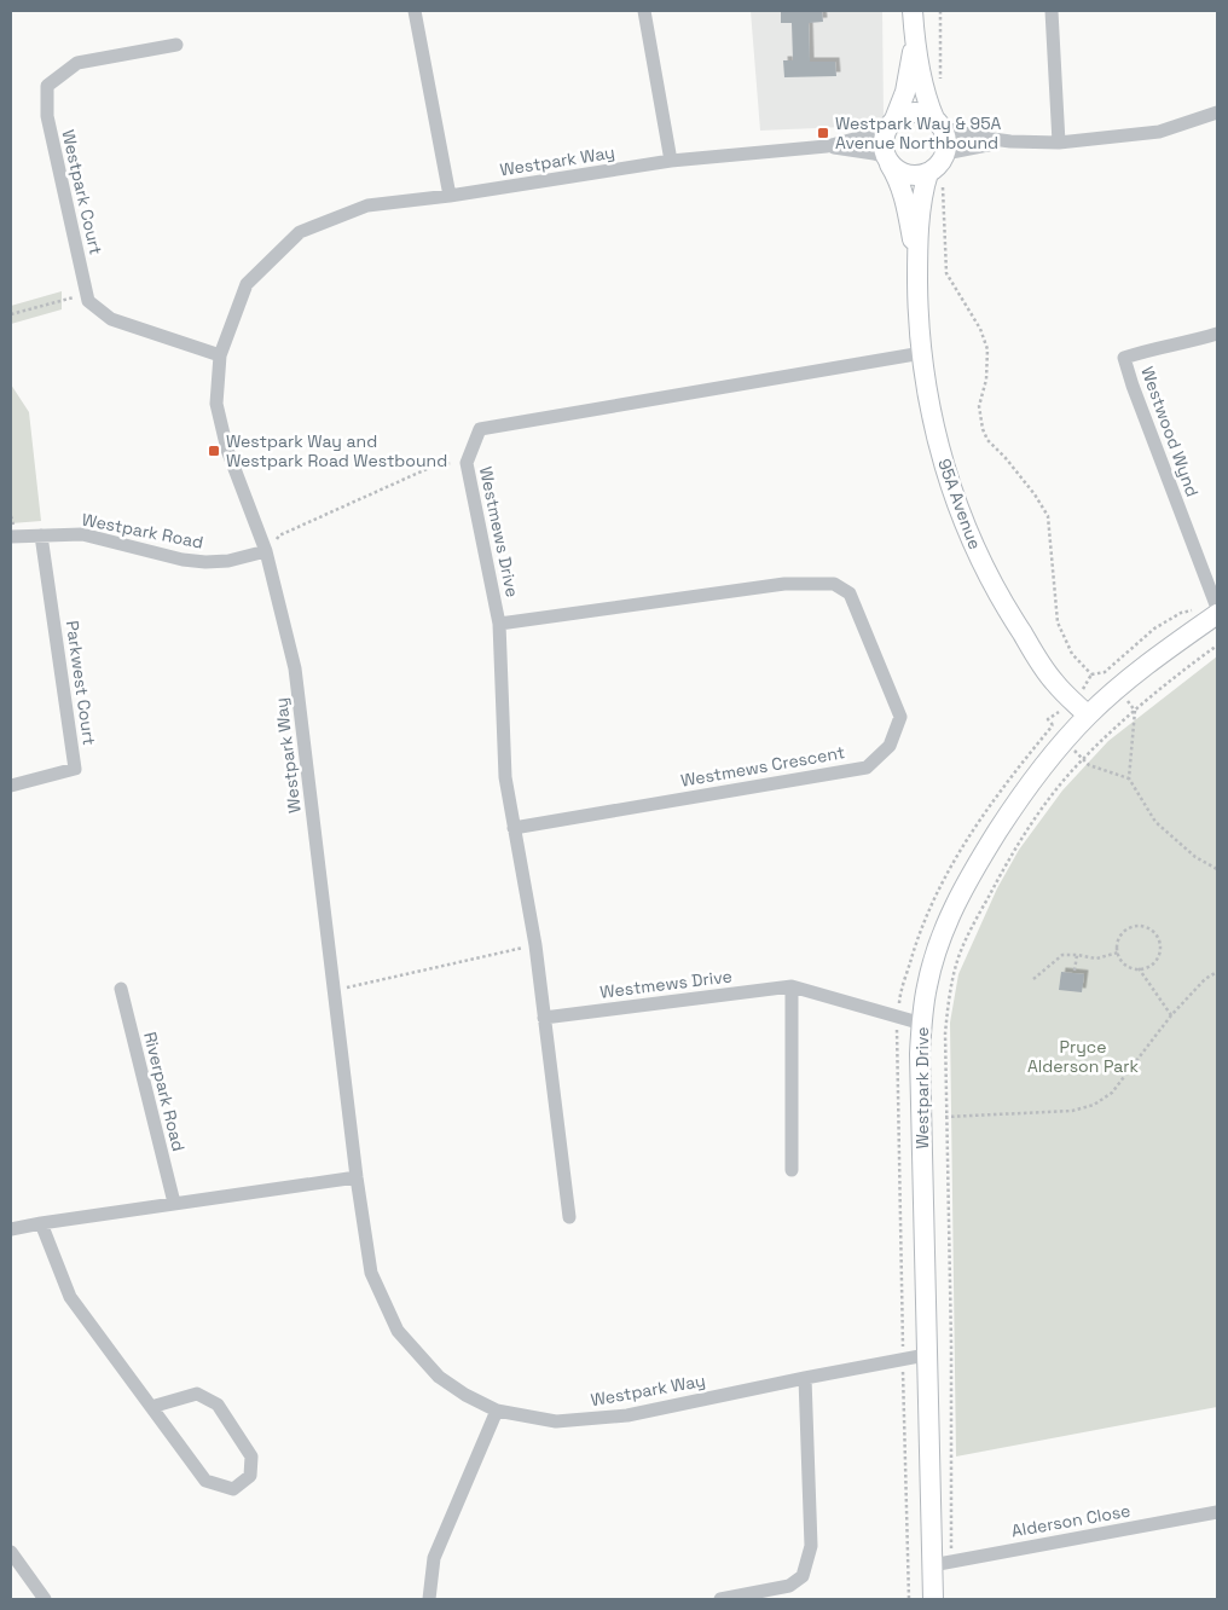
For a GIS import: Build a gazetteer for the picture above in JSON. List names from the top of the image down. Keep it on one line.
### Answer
{"streets":{"street":["Westpark Way","Westpark Court","Westwood Wynd","95A Avenue","Westpark Road","Westmews Drive","Parkwest Court","Westmews Crescent","Westpark Drive","Riverpark Road","Alderson Close"]},"crossings":[["Westpark Way","Westpark Court"],["Westpark Way","95A Avenue"],["Westpark Way","Westpark Road"],["Westpark Way","Westpark Drive"],["Westwood Wynd","Westpark Drive"],["95A Avenue","Westmews Drive"],["95A Avenue","Westpark Drive"],["Westpark Road","Parkwest Court"],["Westmews Drive","Westmews Crescent"],["Westmews Drive","Westpark Drive"],["Westpark Drive","Alderson Close"]],"parks":["Pryce Alderson Park"],"places":{"transit":["Westpark Way & 95A Avenue Northbound","Westpark Way and Westpark Road Westbound"]}}
